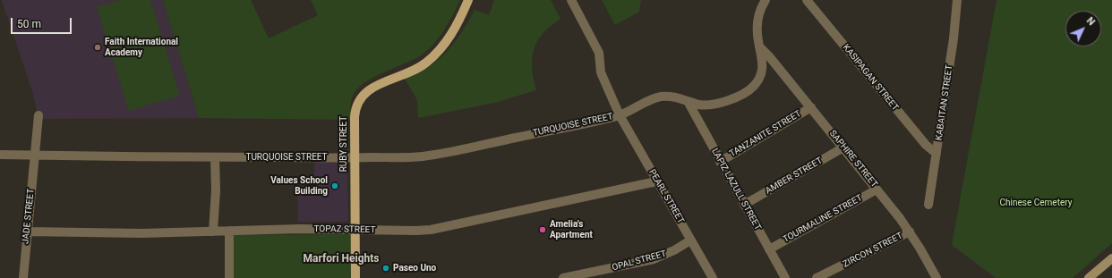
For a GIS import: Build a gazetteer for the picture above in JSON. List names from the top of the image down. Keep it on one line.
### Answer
{"streets":{"main road":["RUBY STREET"],"street":["KASIPAGAN STREET","KABAITAN STREET","TURQUOISE STREET","TANZANITE STREET","SAPHIRE STREET","AMBER STREET","LAPIZ LAZULL STREET","PEARL STREET","JADE STREET","TOURMALINE STREET","TOPAZ STREET","ZIRCON STREET","OPAL STREET"]},"crossings":[["KASIPAGAN STREET","KABAITAN STREET"],["TURQUOISE STREET","RUBY STREET"],["TURQUOISE STREET","SAPHIRE STREET"],["TURQUOISE STREET","LAPIZ LAZULL STREET"],["TURQUOISE STREET","PEARL STREET"],["TURQUOISE STREET","JADE STREET"],["TANZANITE STREET","SAPHIRE STREET"],["TANZANITE STREET","LAPIZ LAZULL STREET"],["RUBY STREET","TOPAZ STREET"],["SAPHIRE STREET","AMBER STREET"],["SAPHIRE STREET","TOURMALINE STREET"],["SAPHIRE STREET","ZIRCON STREET"],["AMBER STREET","LAPIZ LAZULL STREET"],["LAPIZ LAZULL STREET","TOURMALINE STREET"],["PEARL STREET","TOPAZ STREET"],["PEARL STREET","OPAL STREET"],["JADE STREET","TOPAZ STREET"]],"districts":["Marfori Heights"],"parks":["Chinese Cemetery"],"places":["Faith International Academy","Values School Building","Amelia's Apartment","Paseo Uno"],"scale_bar":"50 m","north":"top right"}
